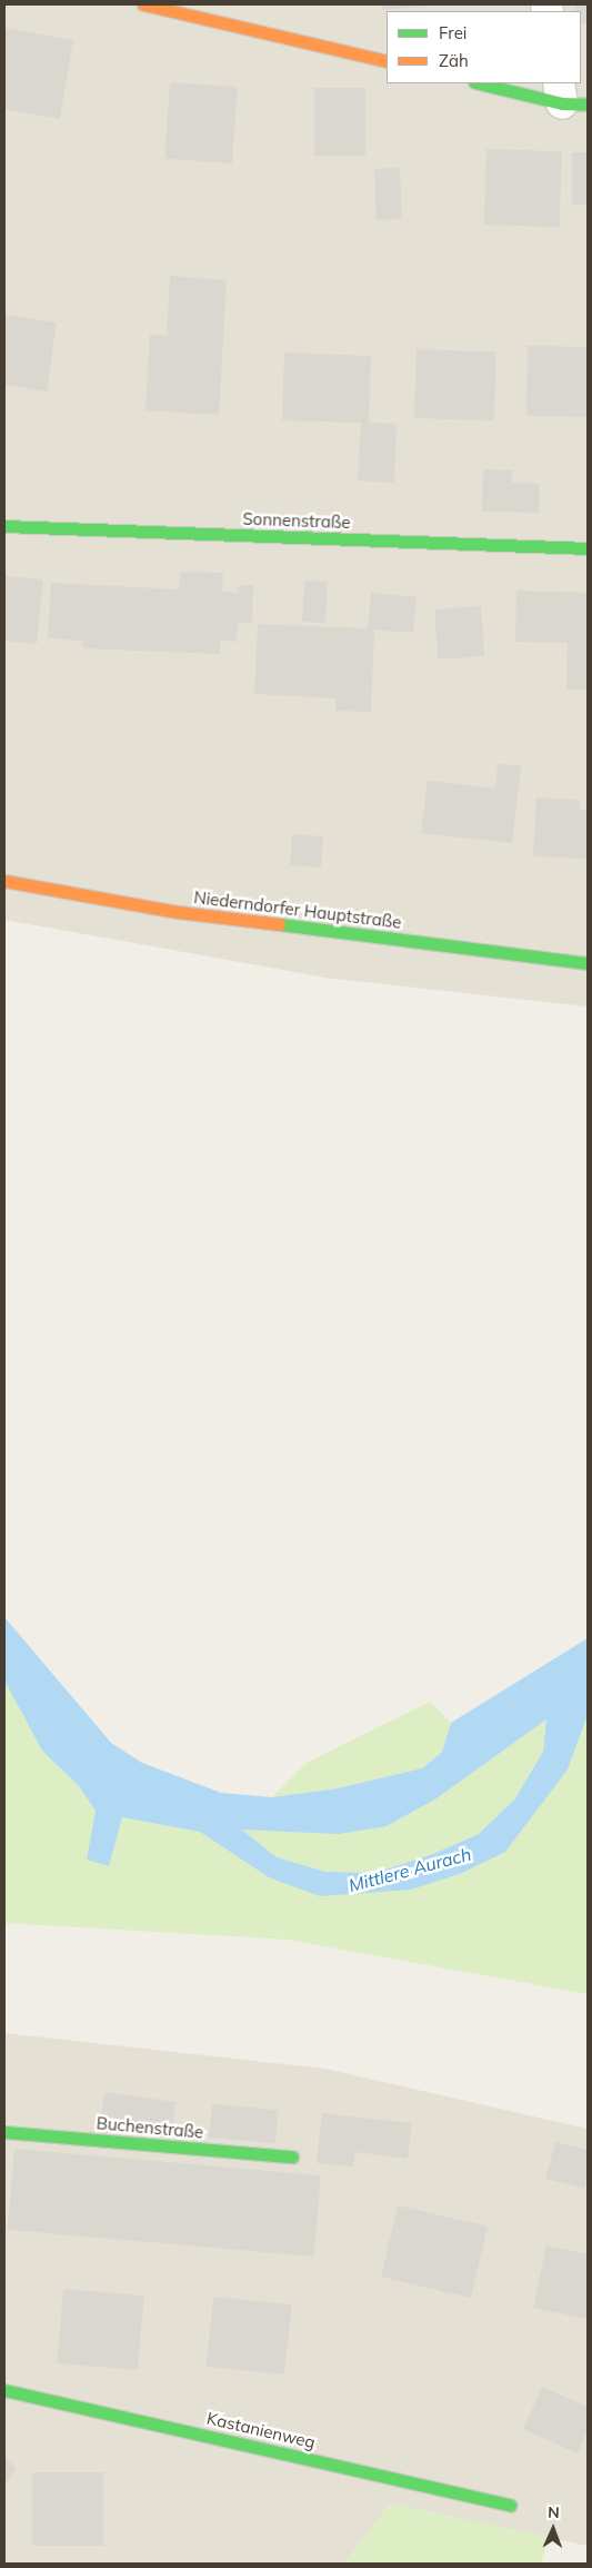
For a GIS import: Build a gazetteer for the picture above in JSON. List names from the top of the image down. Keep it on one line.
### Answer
{"streets":{"street":["Sonnenstraße","Niederndorfer Hauptstraße","Buchenstraße","Kastanienweg"]},"water":["Mittlere Aurach"],"legend":["Frei","Zäh"],"north":"top"}
